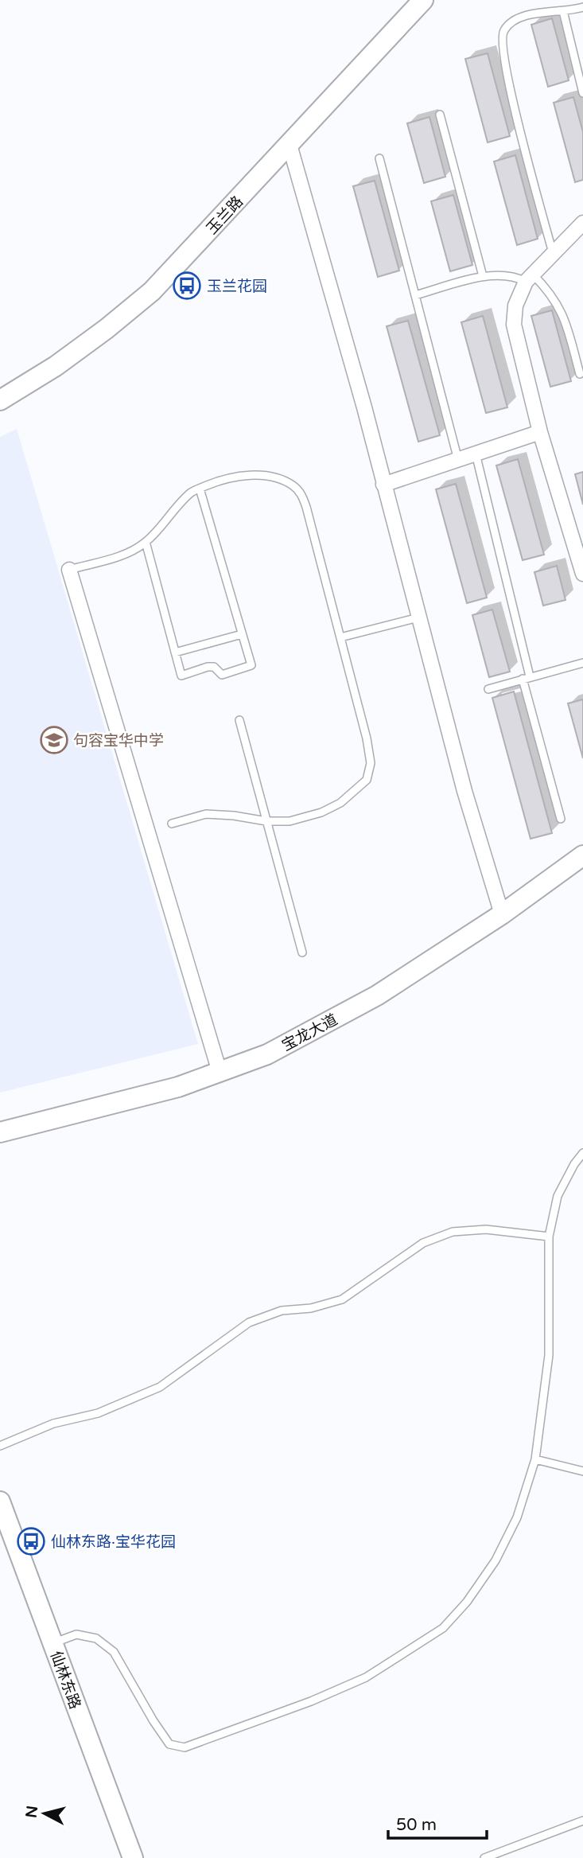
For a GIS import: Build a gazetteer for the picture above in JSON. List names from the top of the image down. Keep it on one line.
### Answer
{"streets":{"street":["玉兰路","宝龙大道","仙林东路"]},"places":{"bus stop":["玉兰花园","仙林东路·宝华花园"],"school or university":["句容宝华中学"]},"scale_bar":"50 m","north":"left"}
